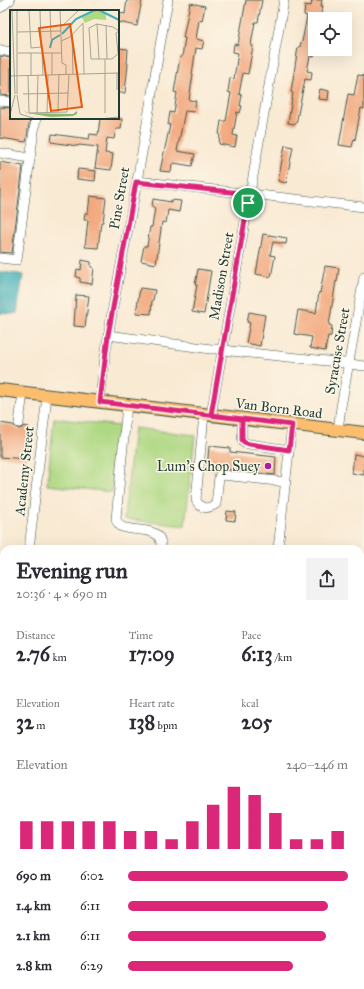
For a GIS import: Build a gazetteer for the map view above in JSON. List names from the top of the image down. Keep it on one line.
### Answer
{"streets":{"main road":["Van Born Road"],"street":["Pine Street","Madison Street","Syracuse Street","Academy Street"]},"crossings":[["Pine Street","Van Born Road"],["Madison Street","Van Born Road"],["Syracuse Street","Van Born Road"],["Van Born Road","Academy Street"]],"places":["Lum's Chop Suey"],"page":{"heading":["Evening run","20:36 · 4 × 690 m"],"stats":[["Distance","2.76 km"],["Time","17:09"],["Pace","6:13 /km"],["Elevation","32 m"],["Heart rate","138 bpm"],["kcal","205"]],"chart":["Elevation","240–246 m"],"list":[{"name":"690 m","note":"6:02"},{"name":"1.4 km","note":"6:11"},{"name":"2.1 km","note":"6:11"},{"name":"2.8 km","note":"6:29"}]}}
